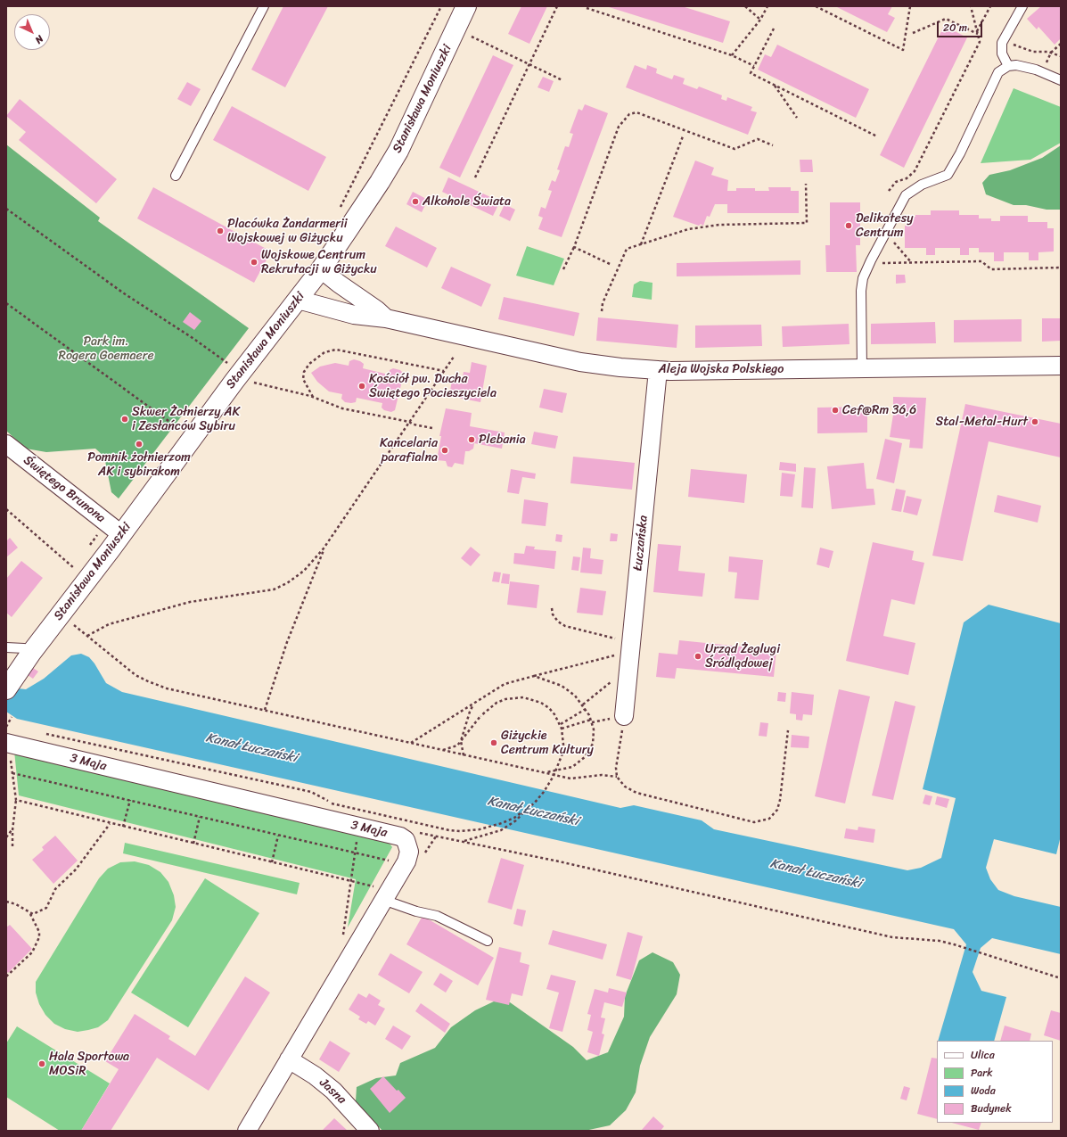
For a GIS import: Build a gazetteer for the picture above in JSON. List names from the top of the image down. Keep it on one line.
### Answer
{"streets":{"street":["Stanisława Moniuszki","Aleja Wojska Polskiego","Świętego Brunona","Łuczańska","3 Maja","Jasna"]},"crossings":[["Stanisława Moniuszki","Aleja Wojska Polskiego"],["Stanisława Moniuszki","Świętego Brunona"],["Aleja Wojska Polskiego","Łuczańska"],["3 Maja","Jasna"]],"water":["Kanał Łuczański"],"parks":["Park im. Rogera Goemaere"],"places":["Alkohole Świata","Delikatesy Centrum","Placówka Żandarmerii Wojskowej w Giżycku","Wojskowe Centrum Rekrutacji w Giżycku","Kościół pw. Ducha Świętego Pocieszyciela","Cef@Rm 36,6","Skwer Żołnierzy AK i Zesłańców Sybiru","Stal-Metal-Hurt","Plebania","Pomnik żołnierzom AK i sybirakom","Kancelaria parafialna","Urząd Żeglugi Śródlądowej","Giżyckie Centrum Kultury","Hala Sportowa MOSiR"],"legend":["Ulica","Park","Woda","Budynek"],"scale_bar":"20 m","north":"bottom right"}
